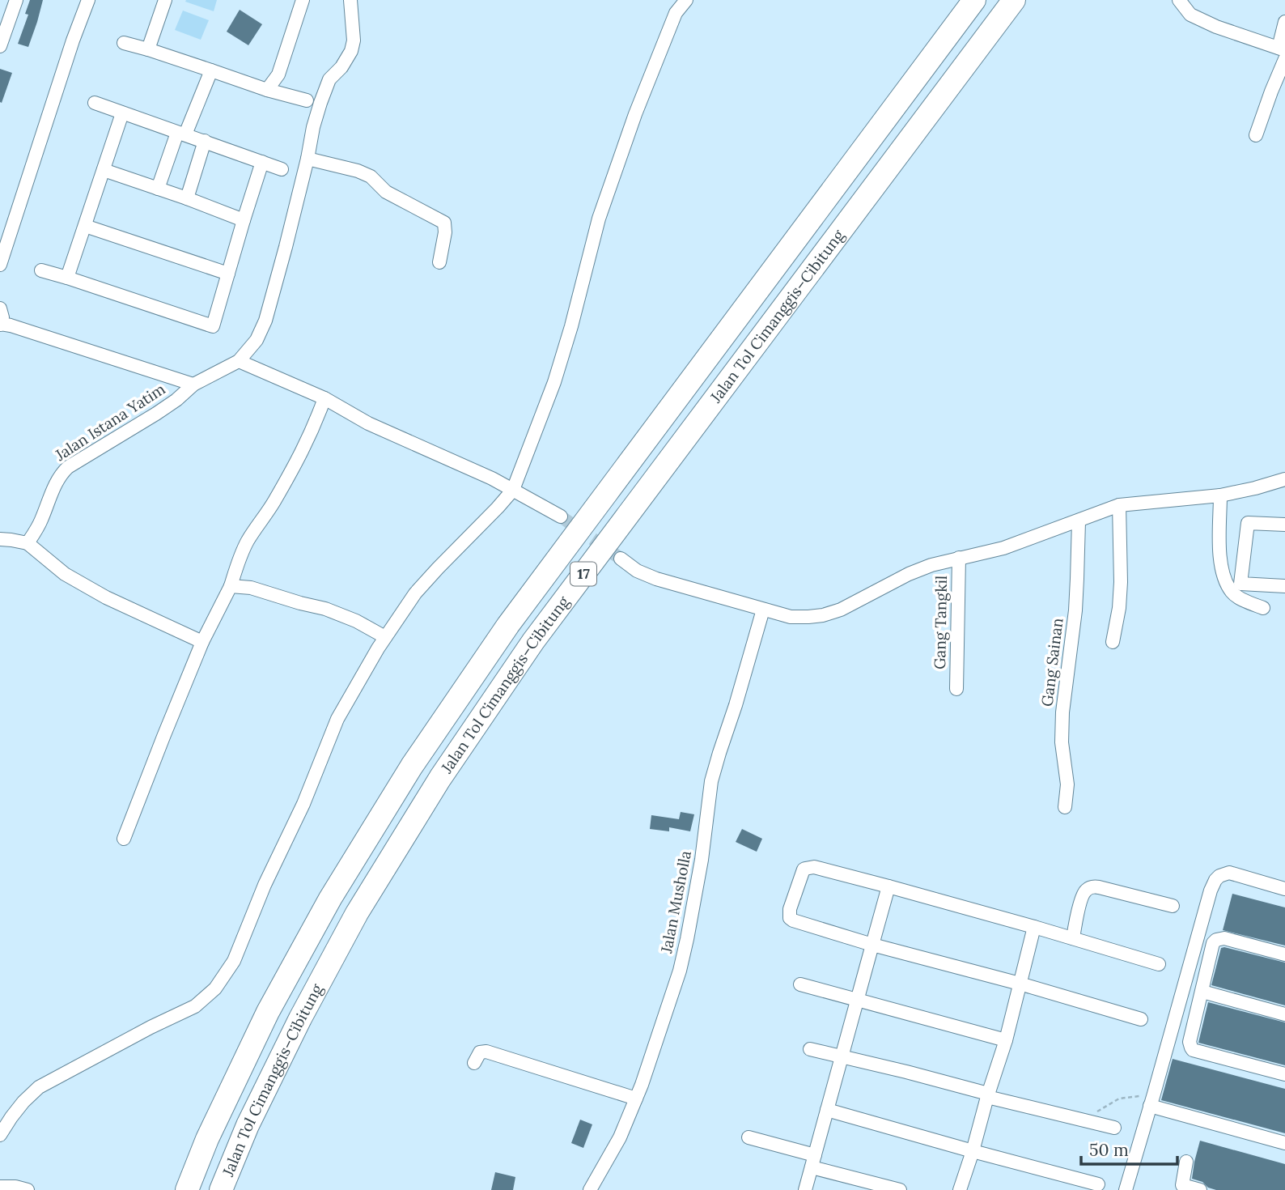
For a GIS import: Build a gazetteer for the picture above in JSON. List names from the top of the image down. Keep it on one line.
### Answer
{"streets":{"highway":["Jalan Tol Cimanggis–Cibitung","17"],"street":["Jalan Istana Yatim","Gang Tangkil","Gang Sainan","Jalan Musholla"]},"scale_bar":"50 m"}
